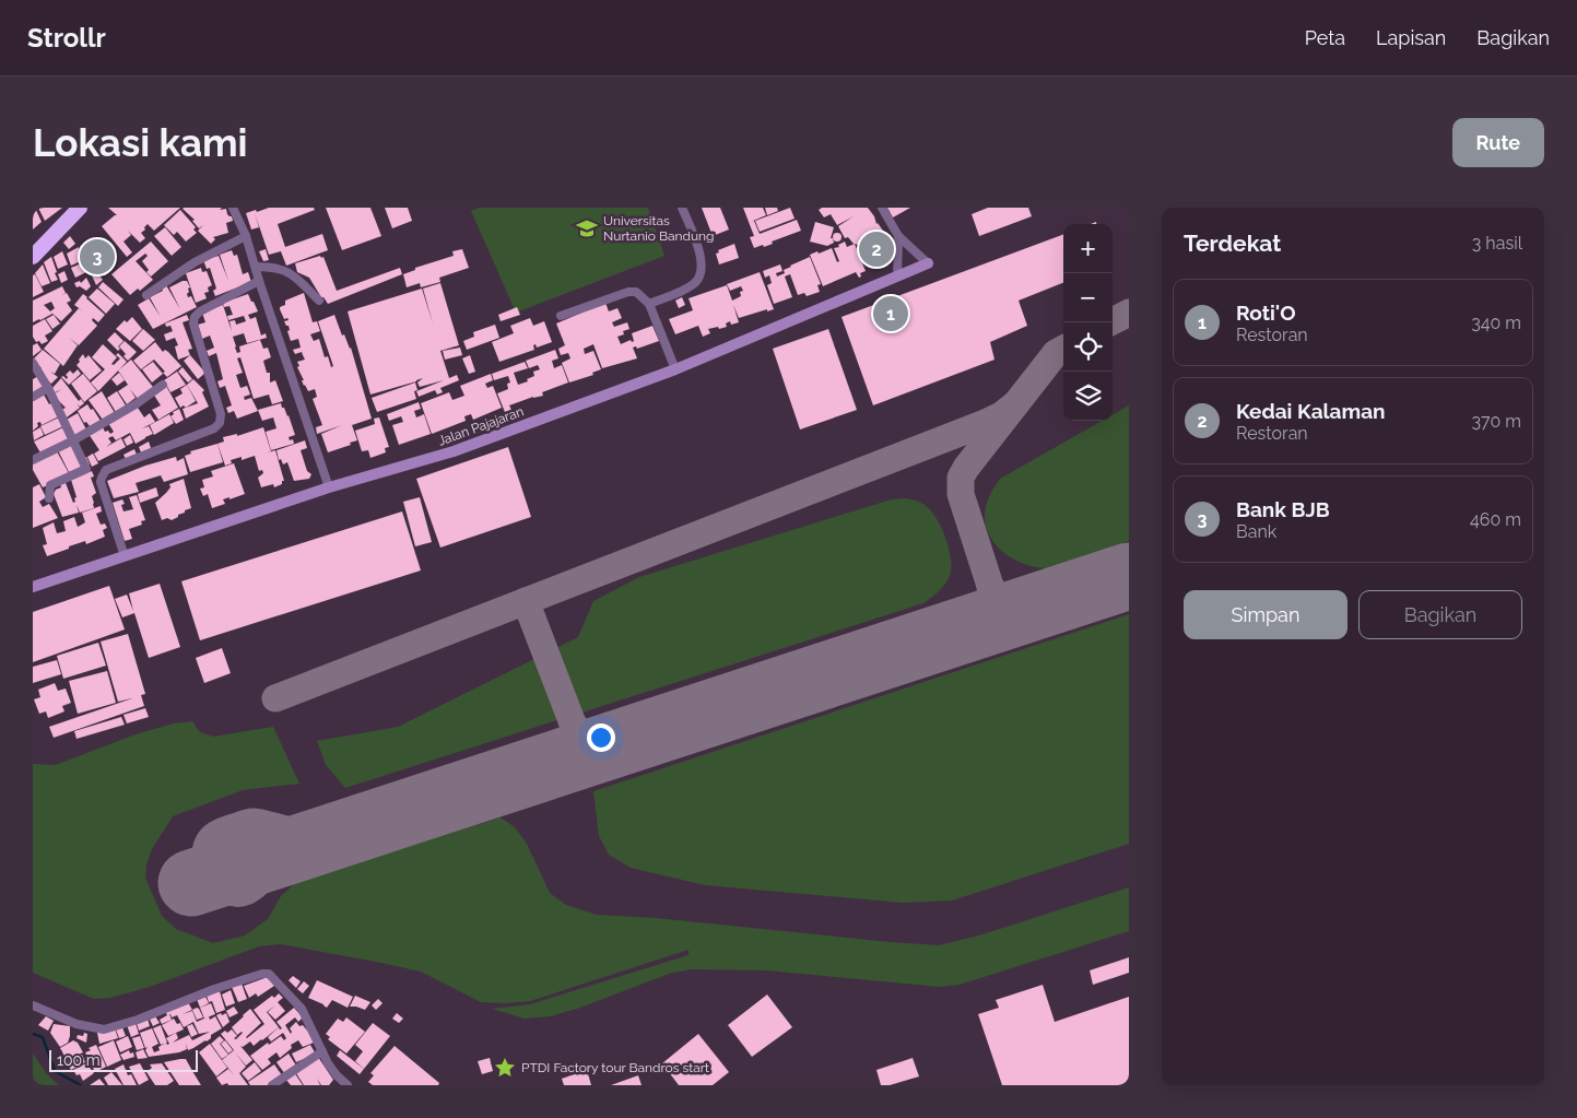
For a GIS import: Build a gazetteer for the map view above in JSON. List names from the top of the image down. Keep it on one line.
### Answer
{"streets":{"main road":["Jalan Pajajaran"]},"places":{"school or university":["Universitas Nurtanio Bandung"],"place":["PTDI Factory tour Bandros start"]},"scale_bar":"100 m","page":{"header":"Strollr","nav":["Peta","Lapisan","Bagikan"],"buttons":["Rute",["Simpan","Bagikan"]],"title":"Lokasi kami","heading":["Terdekat","3 hasil"],"map_buttons":["+","−"],"pins":["2","3","1"],"list":[{"mark":"1","name":"Roti'O","note":"Restoran","value":"340 m"},{"mark":"2","name":"Kedai Kalaman","note":"Restoran","value":"370 m"},{"mark":"3","name":"Bank BJB","note":"Bank","value":"460 m"}],"scale":"100 m"}}
